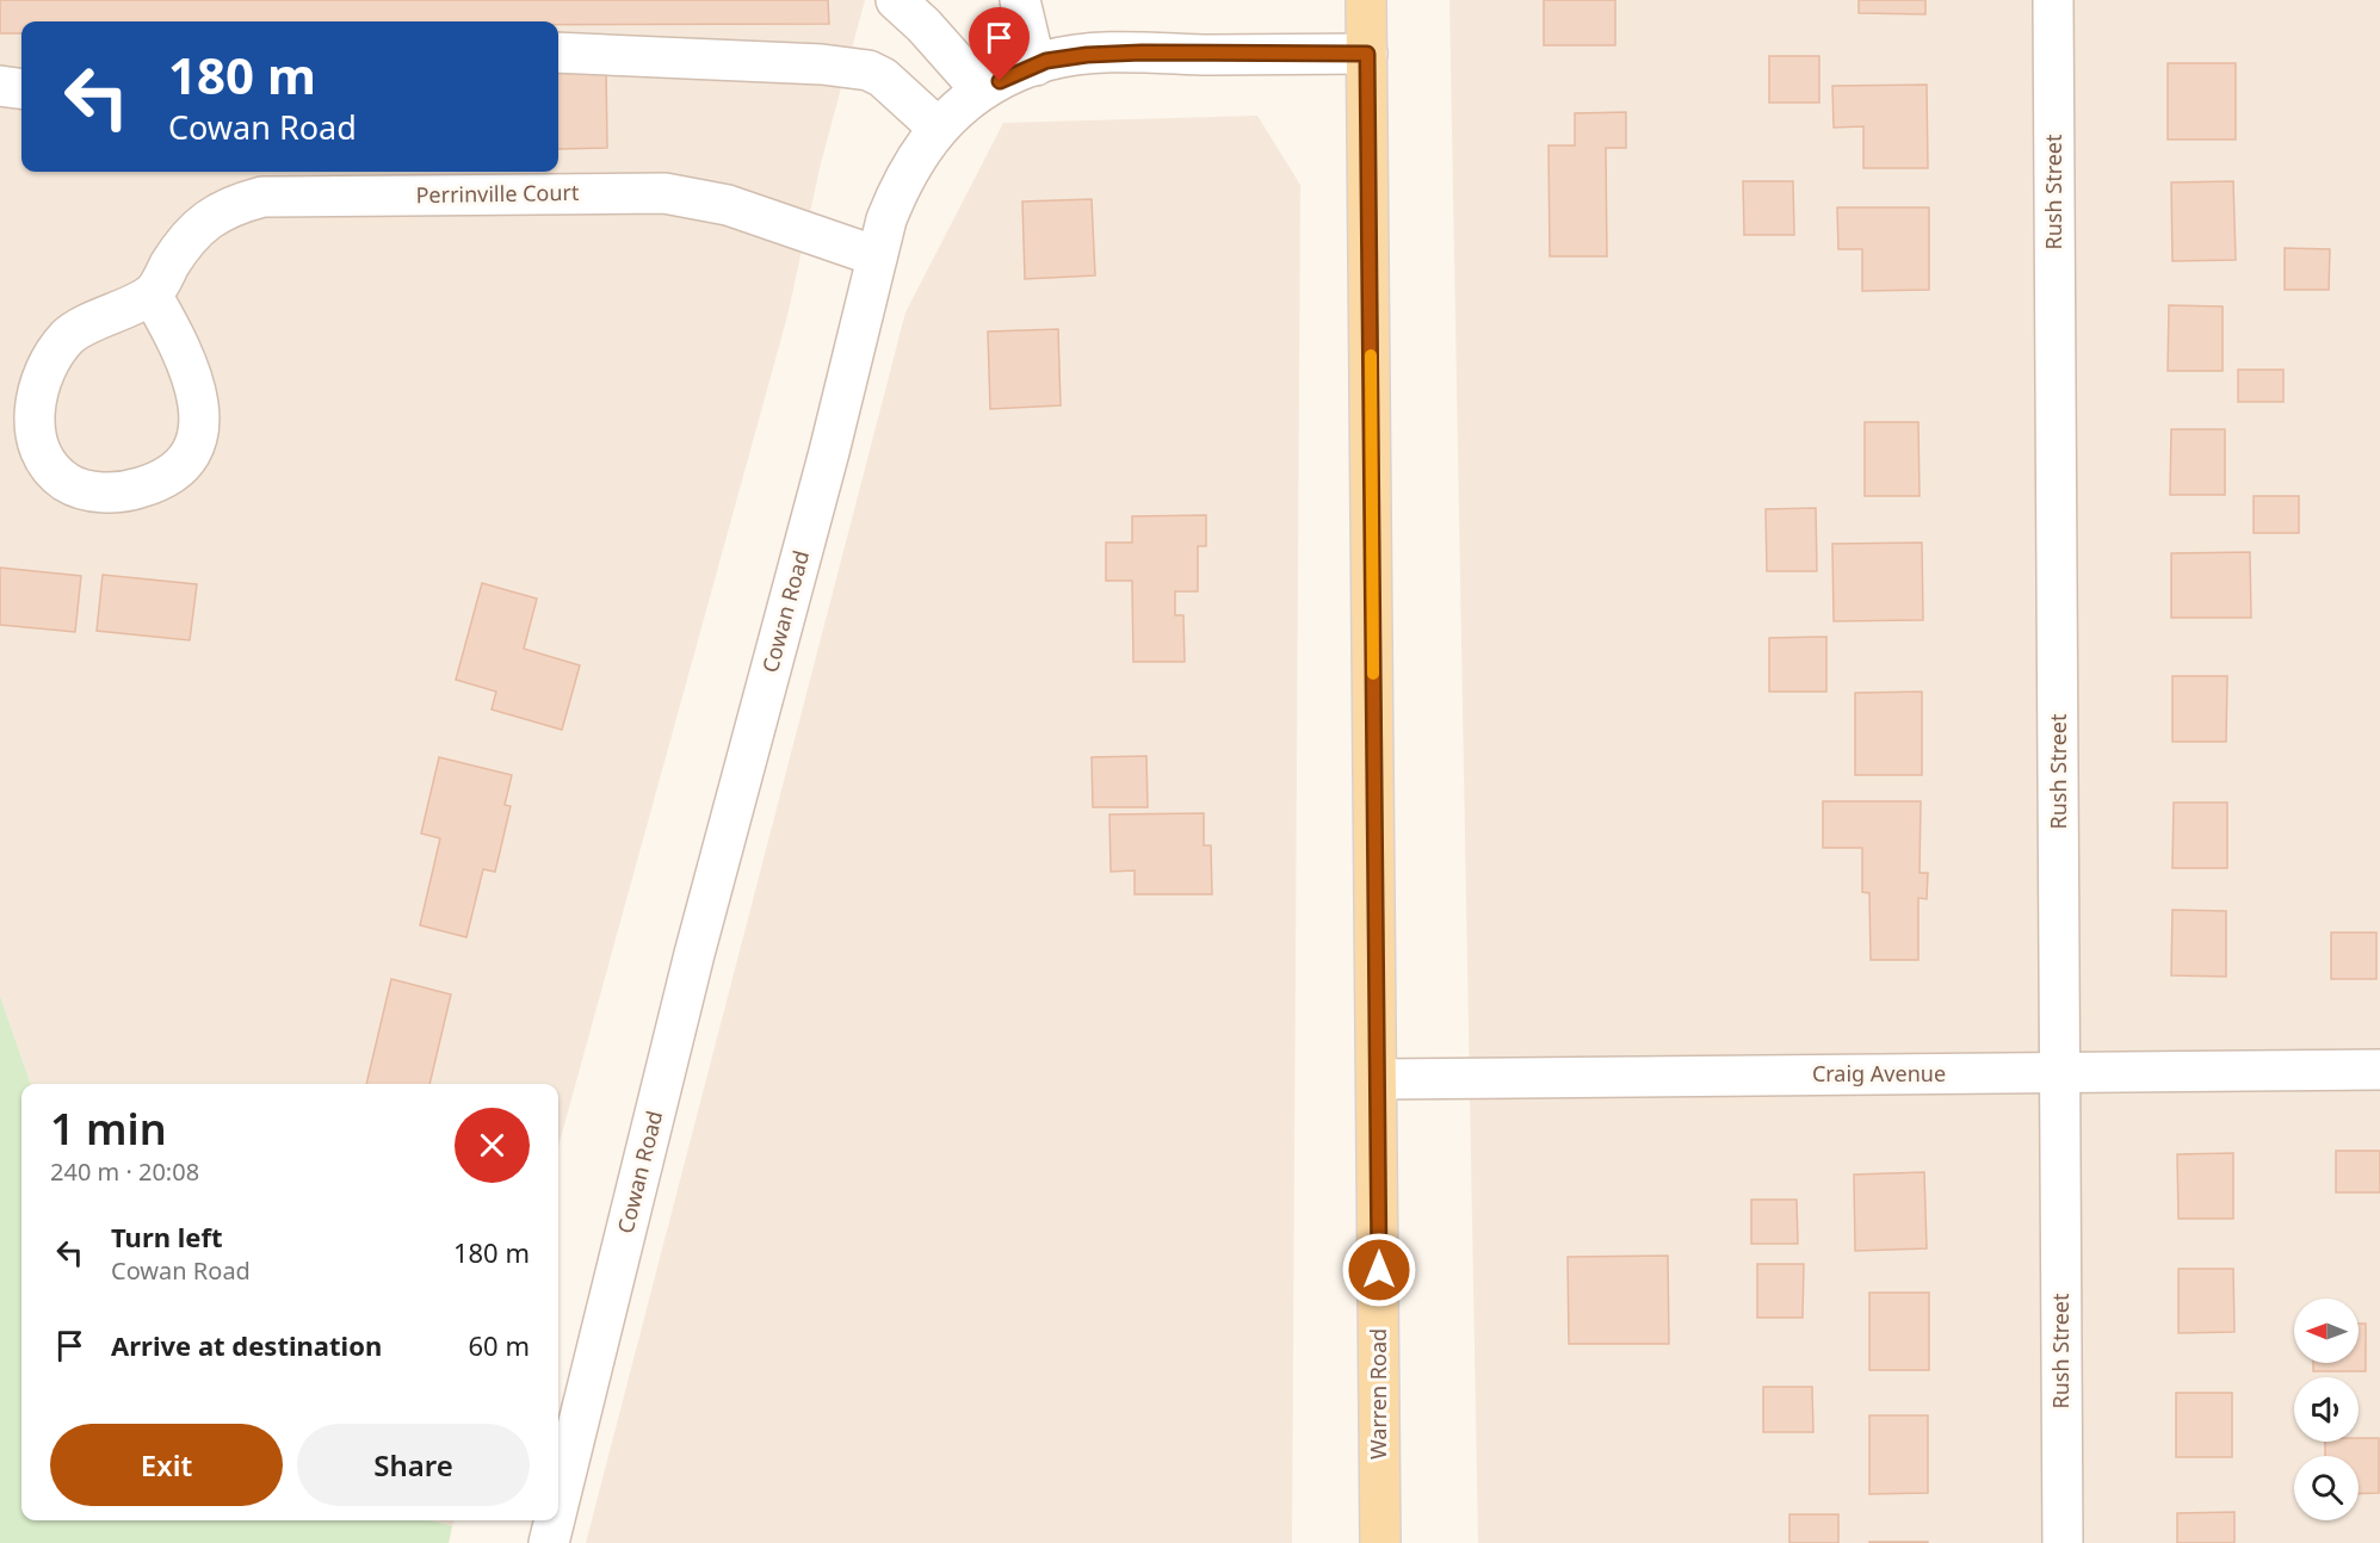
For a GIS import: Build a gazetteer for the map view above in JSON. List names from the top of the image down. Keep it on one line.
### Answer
{"streets":{"main road":["Warren Road"],"street":["Rush Street","Perrinville Court","Cowan Road","Craig Avenue"]},"crossings":[["Rush Street","Craig Avenue"],["Perrinville Court","Cowan Road"],["Cowan Road","Warren Road"],["Craig Avenue","Warren Road"]],"north":"left","page":{"turn":["180 m","Cowan Road"],"heading":["1 min","240 m · 20:08"],"list":[{"name":"Turn left","note":"Cowan Road","value":"180 m"},{"name":"Arrive at destination","value":"60 m"}],"buttons":["Exit","Share"]}}
